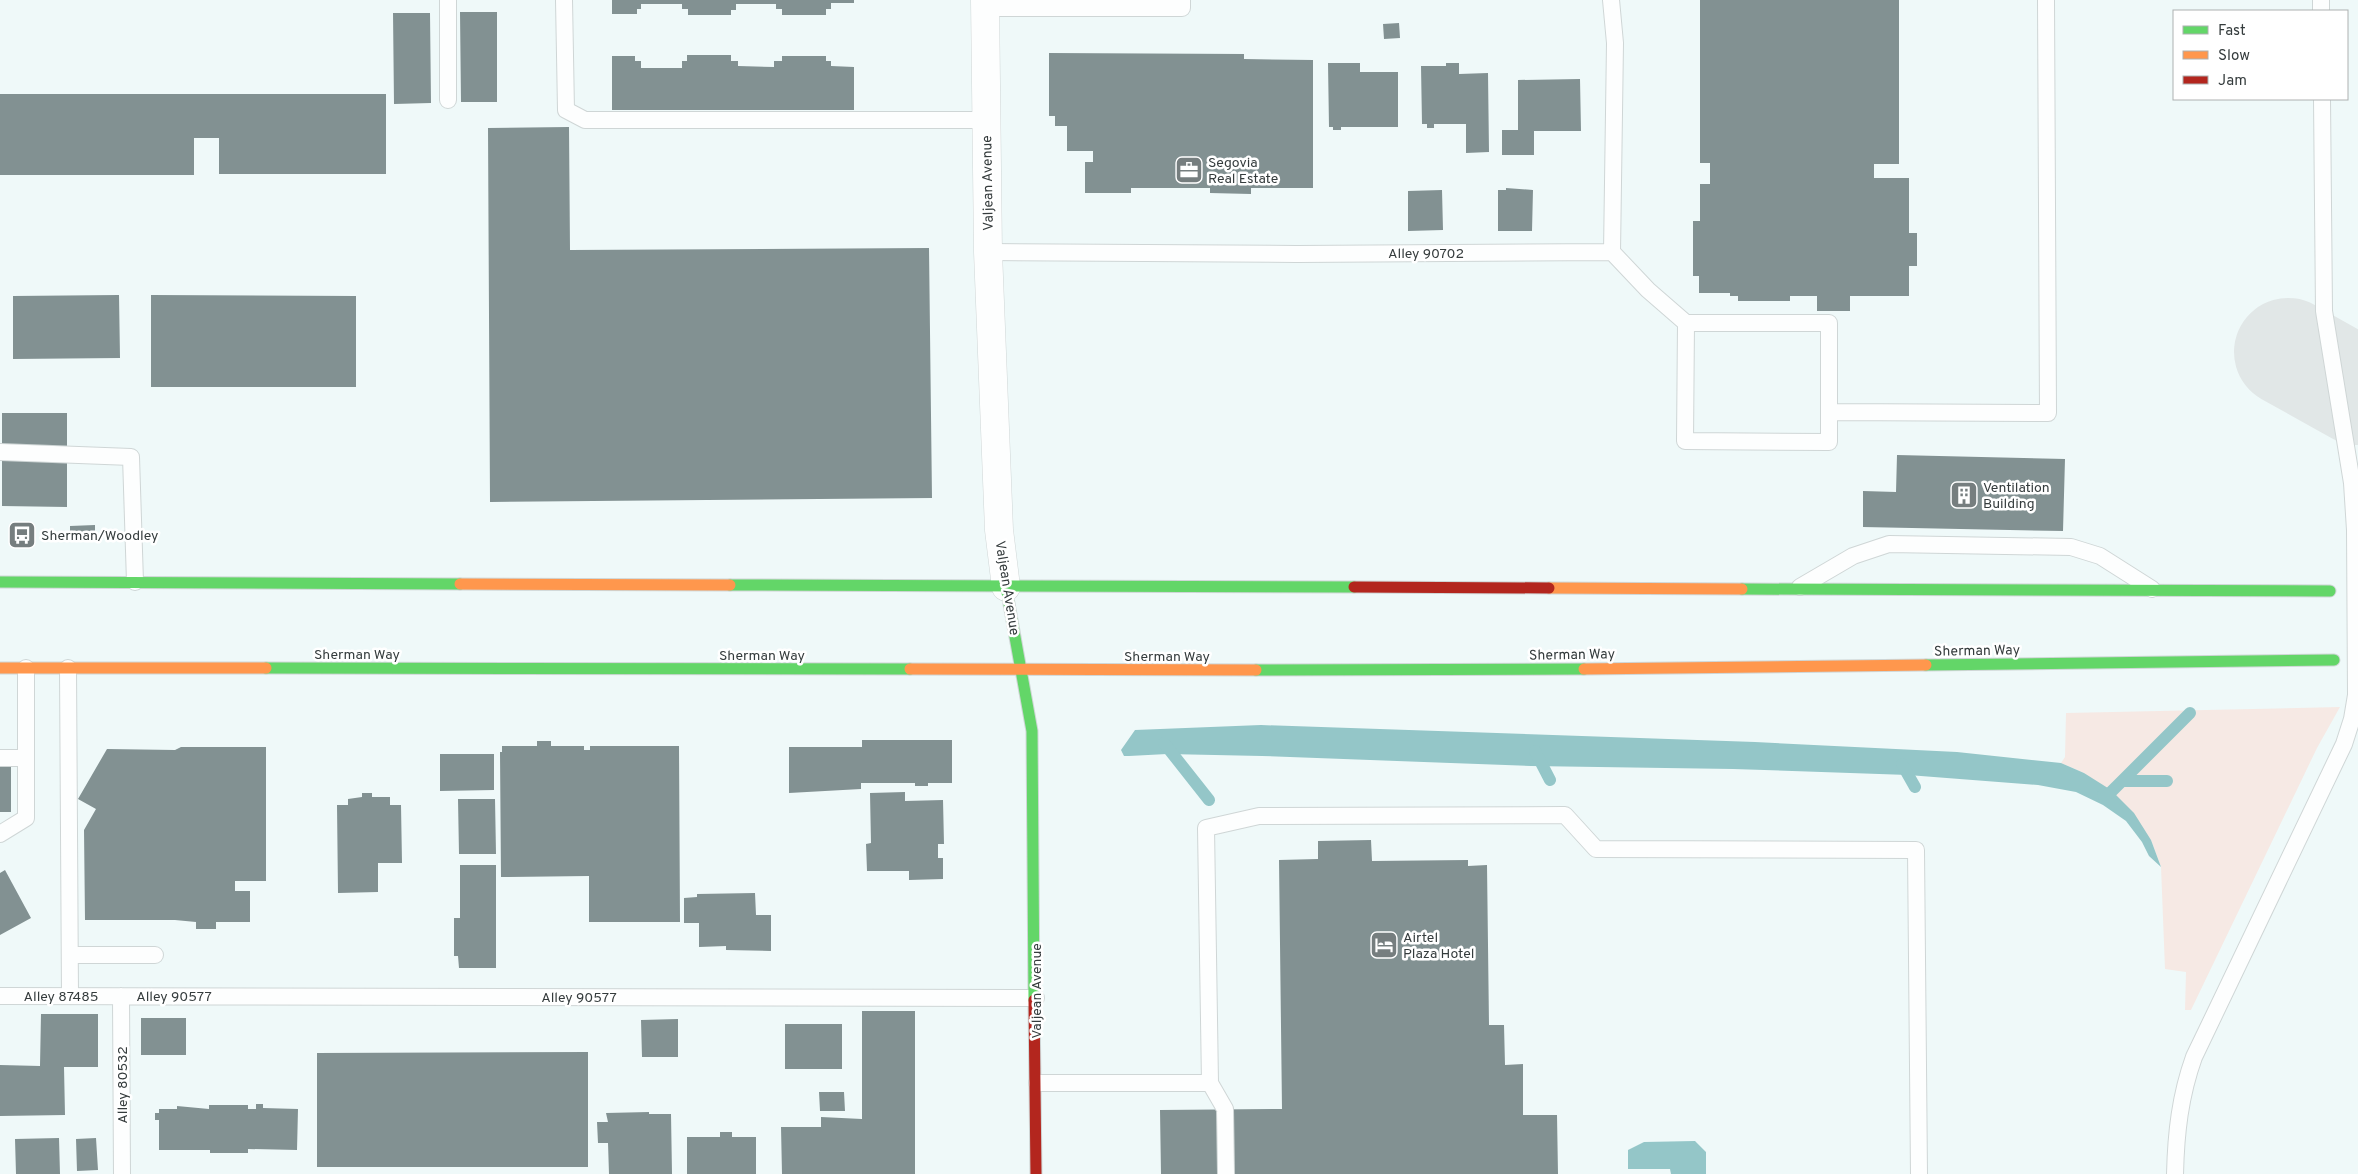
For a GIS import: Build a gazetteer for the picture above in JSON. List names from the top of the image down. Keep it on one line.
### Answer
{"streets":{"main road":["Valjean Avenue","Sherman Way"],"lane":["Alley 90702","Alley 87485","Alley 90577","Alley 80532"]},"crossings":[["Valjean Avenue","Alley 90702"],["Valjean Avenue","Sherman Way"],["Valjean Avenue","Alley 90577"],["Alley 87485","Alley 90577"],["Alley 87485","Alley 80532"],["Alley 90577","Alley 80532"]],"places":{"office":["Segovia Real Estate"],"building":["Ventilation Building"],"bus stop":["Sherman/Woodley"],"hotel":["Airtel Plaza Hotel"]},"legend":["Fast","Slow","Jam"]}
